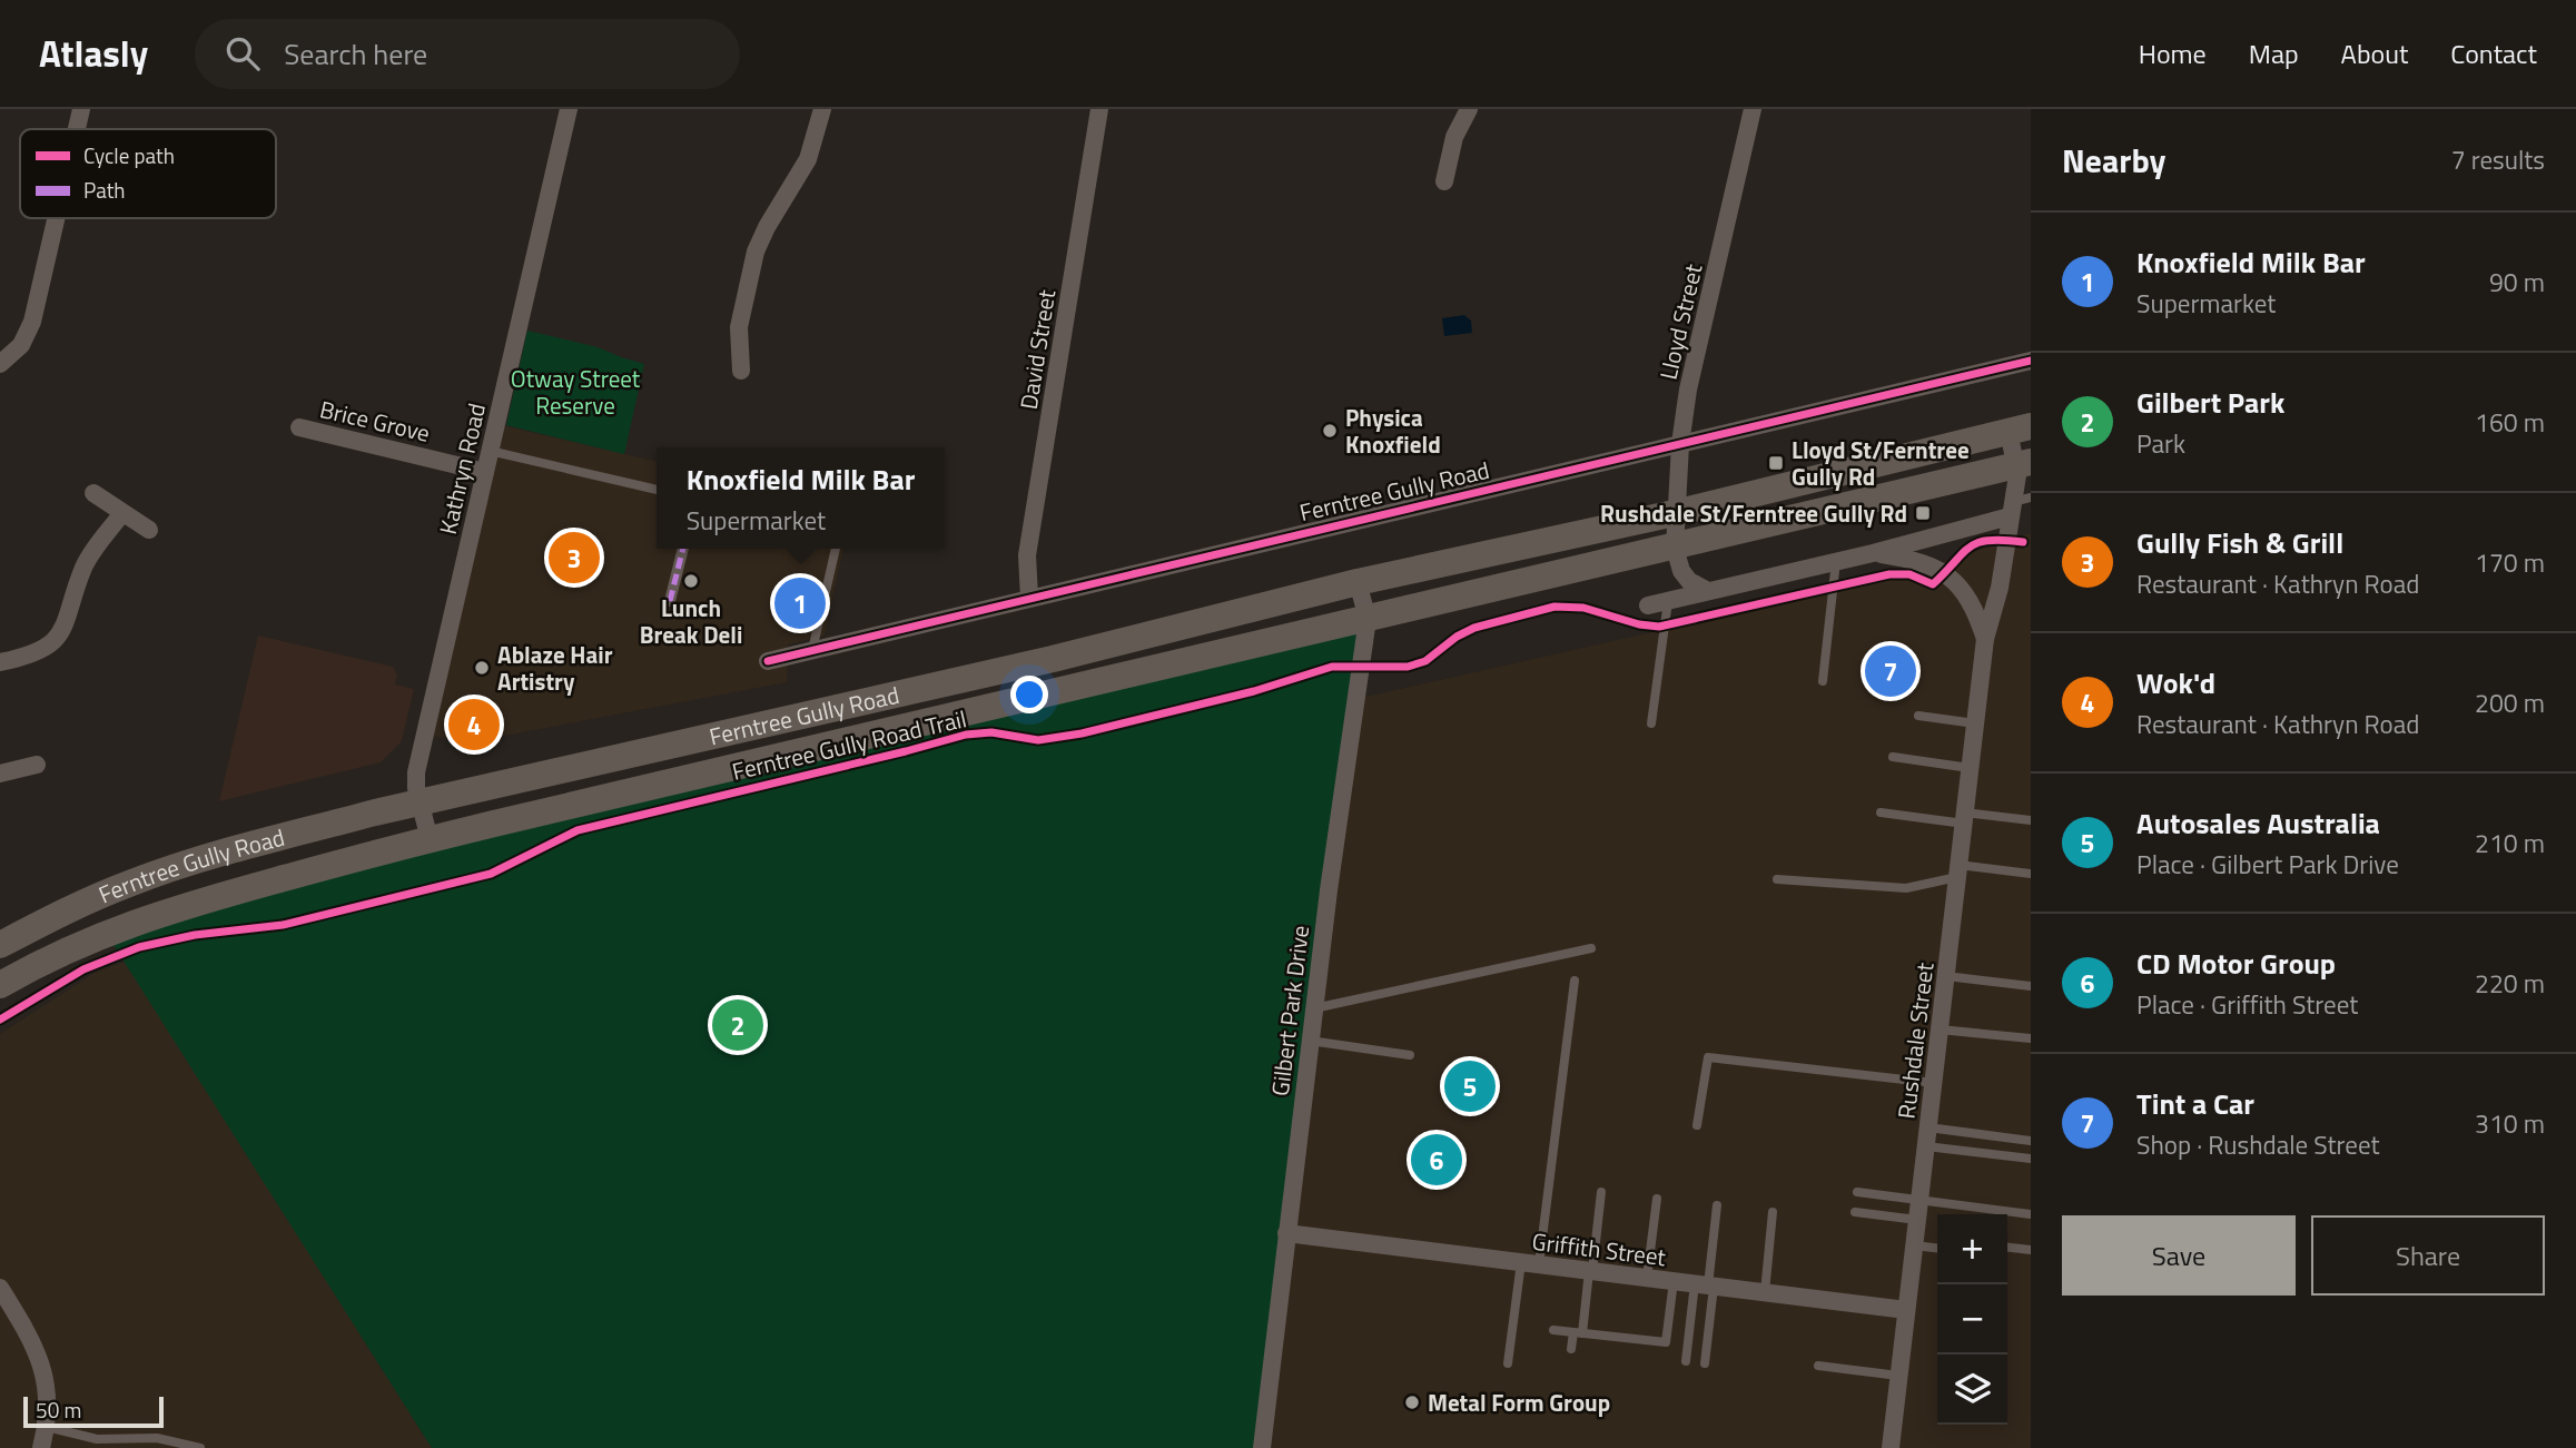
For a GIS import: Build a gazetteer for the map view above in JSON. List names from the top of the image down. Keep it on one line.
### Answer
{"streets":{"main road":["Ferntree Gully Road"],"street":["Lloyd Street","David Street","Brice Grove","Kathryn Road","Gilbert Park Drive","Rushdale Street","Griffith Street"],"cycle path":["Ferntree Gully Road Trail"]},"crossings":[["Lloyd Street","Ferntree Gully Road"],["David Street","Ferntree Gully Road"],["Brice Grove","Kathryn Road"],["Kathryn Road","Ferntree Gully Road"],["Ferntree Gully Road","Gilbert Park Drive"],["Ferntree Gully Road","Rushdale Street"],["Gilbert Park Drive","Griffith Street"],["Rushdale Street","Griffith Street"]],"parks":["Otway Street Reserve"],"places":{"other":["Physica Knoxfield","Lunch Break Deli","Ablaze Hair Artistry","Metal Form Group"],"transit":["Lloyd St/Ferntree Gully Rd","Rushdale St/Ferntree Gully Rd"]},"legend":["Cycle path","Path"],"scale_bar":"50 m","page":{"header":"Atlasly","search":"Search here","nav":["Home","Map","About","Contact"],"heading":["Nearby","7 results"],"list":[{"mark":"1","name":"Knoxfield Milk Bar","note":"Supermarket","value":"90 m"},{"mark":"2","name":"Gilbert Park","note":"Park","value":"160 m"},{"mark":"3","name":"Gully Fish & Grill","note":"Restaurant · Kathryn Road","value":"170 m"},{"mark":"4","name":"Wok'd","note":"Restaurant · Kathryn Road","value":"200 m"},{"mark":"5","name":"Autosales Australia","note":"Place · Gilbert Park Drive","value":"210 m"},{"mark":"6","name":"CD Motor Group","note":"Place · Griffith Street","value":"220 m"},{"mark":"7","name":"Tint a Car","note":"Shop · Rushdale Street","value":"310 m"}],"popup":["Knoxfield Milk Bar","Supermarket"],"pins":["3","1","7","4","2","5","6"],"buttons":["Save","Share"],"map_buttons":["+","−"],"scale":"50 m"}}
